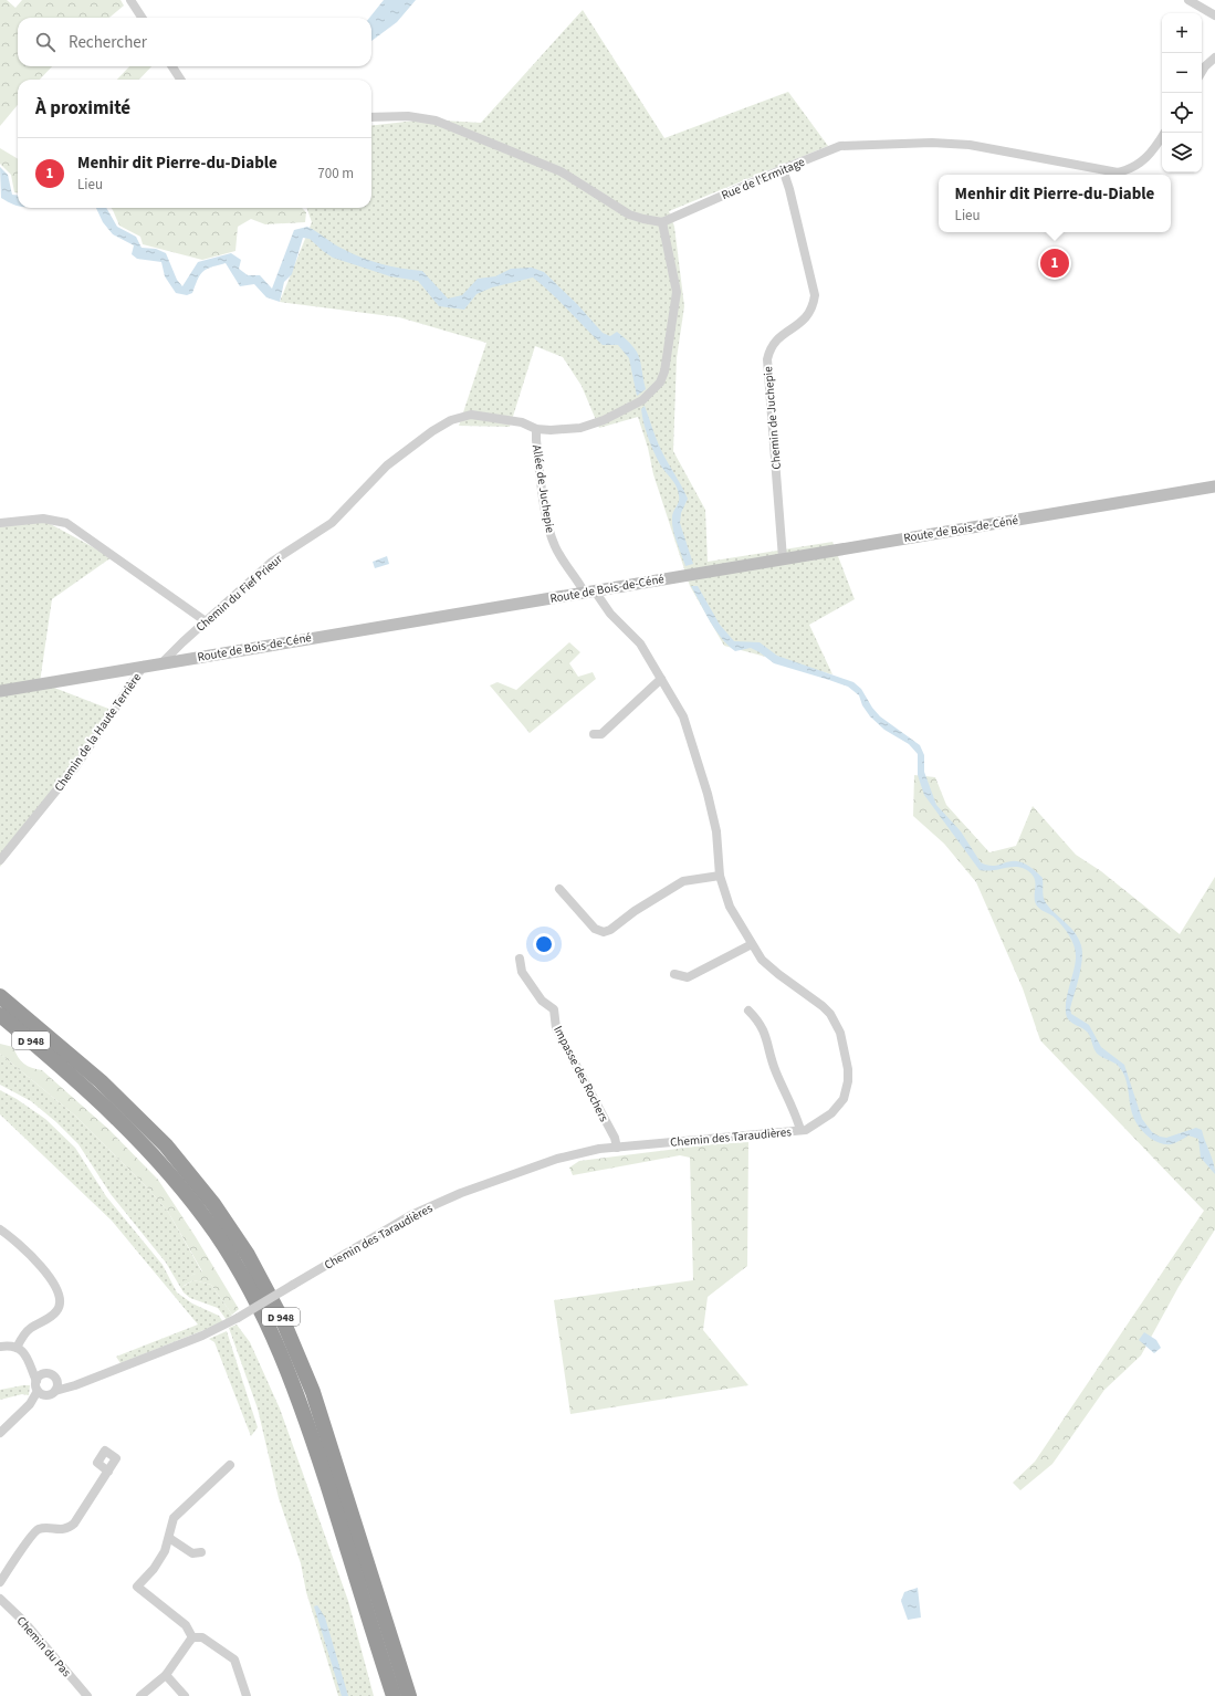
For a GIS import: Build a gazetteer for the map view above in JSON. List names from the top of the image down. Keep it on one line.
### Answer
{"streets":{"highway":["D 948"],"street":["Rue de l'Ermitage","Chemin de Juchepie","Allée de Juchepie","Route de Bois-de-Céné","Chemin du Fief Prieur","Chemin de la Haute Terrière","Impasse des Rochers","Chemin des Taraudières","Chemin du Pas"]},"crossings":[["Rue de l'Ermitage","Chemin de Juchepie"],["Rue de l'Ermitage","Chemin du Fief Prieur"],["Chemin de Juchepie","Route de Bois-de-Céné"],["Allée de Juchepie","Route de Bois-de-Céné"],["Allée de Juchepie","Chemin du Fief Prieur"],["Allée de Juchepie","Chemin des Taraudières"],["Route de Bois-de-Céné","Chemin du Fief Prieur"],["Route de Bois-de-Céné","Chemin de la Haute Terrière"],["Route de Bois-de-Céné","Chemin des Taraudières"],["Impasse des Rochers","Chemin des Taraudières"]],"page":{"map_buttons":["+","−"],"search":"Rechercher","heading":"À proximité","list":[{"mark":"1","name":"Menhir dit Pierre-du-Diable","note":"Lieu","value":"700 m"}],"popup":["Menhir dit Pierre-du-Diable","Lieu"],"pins":"1"}}
